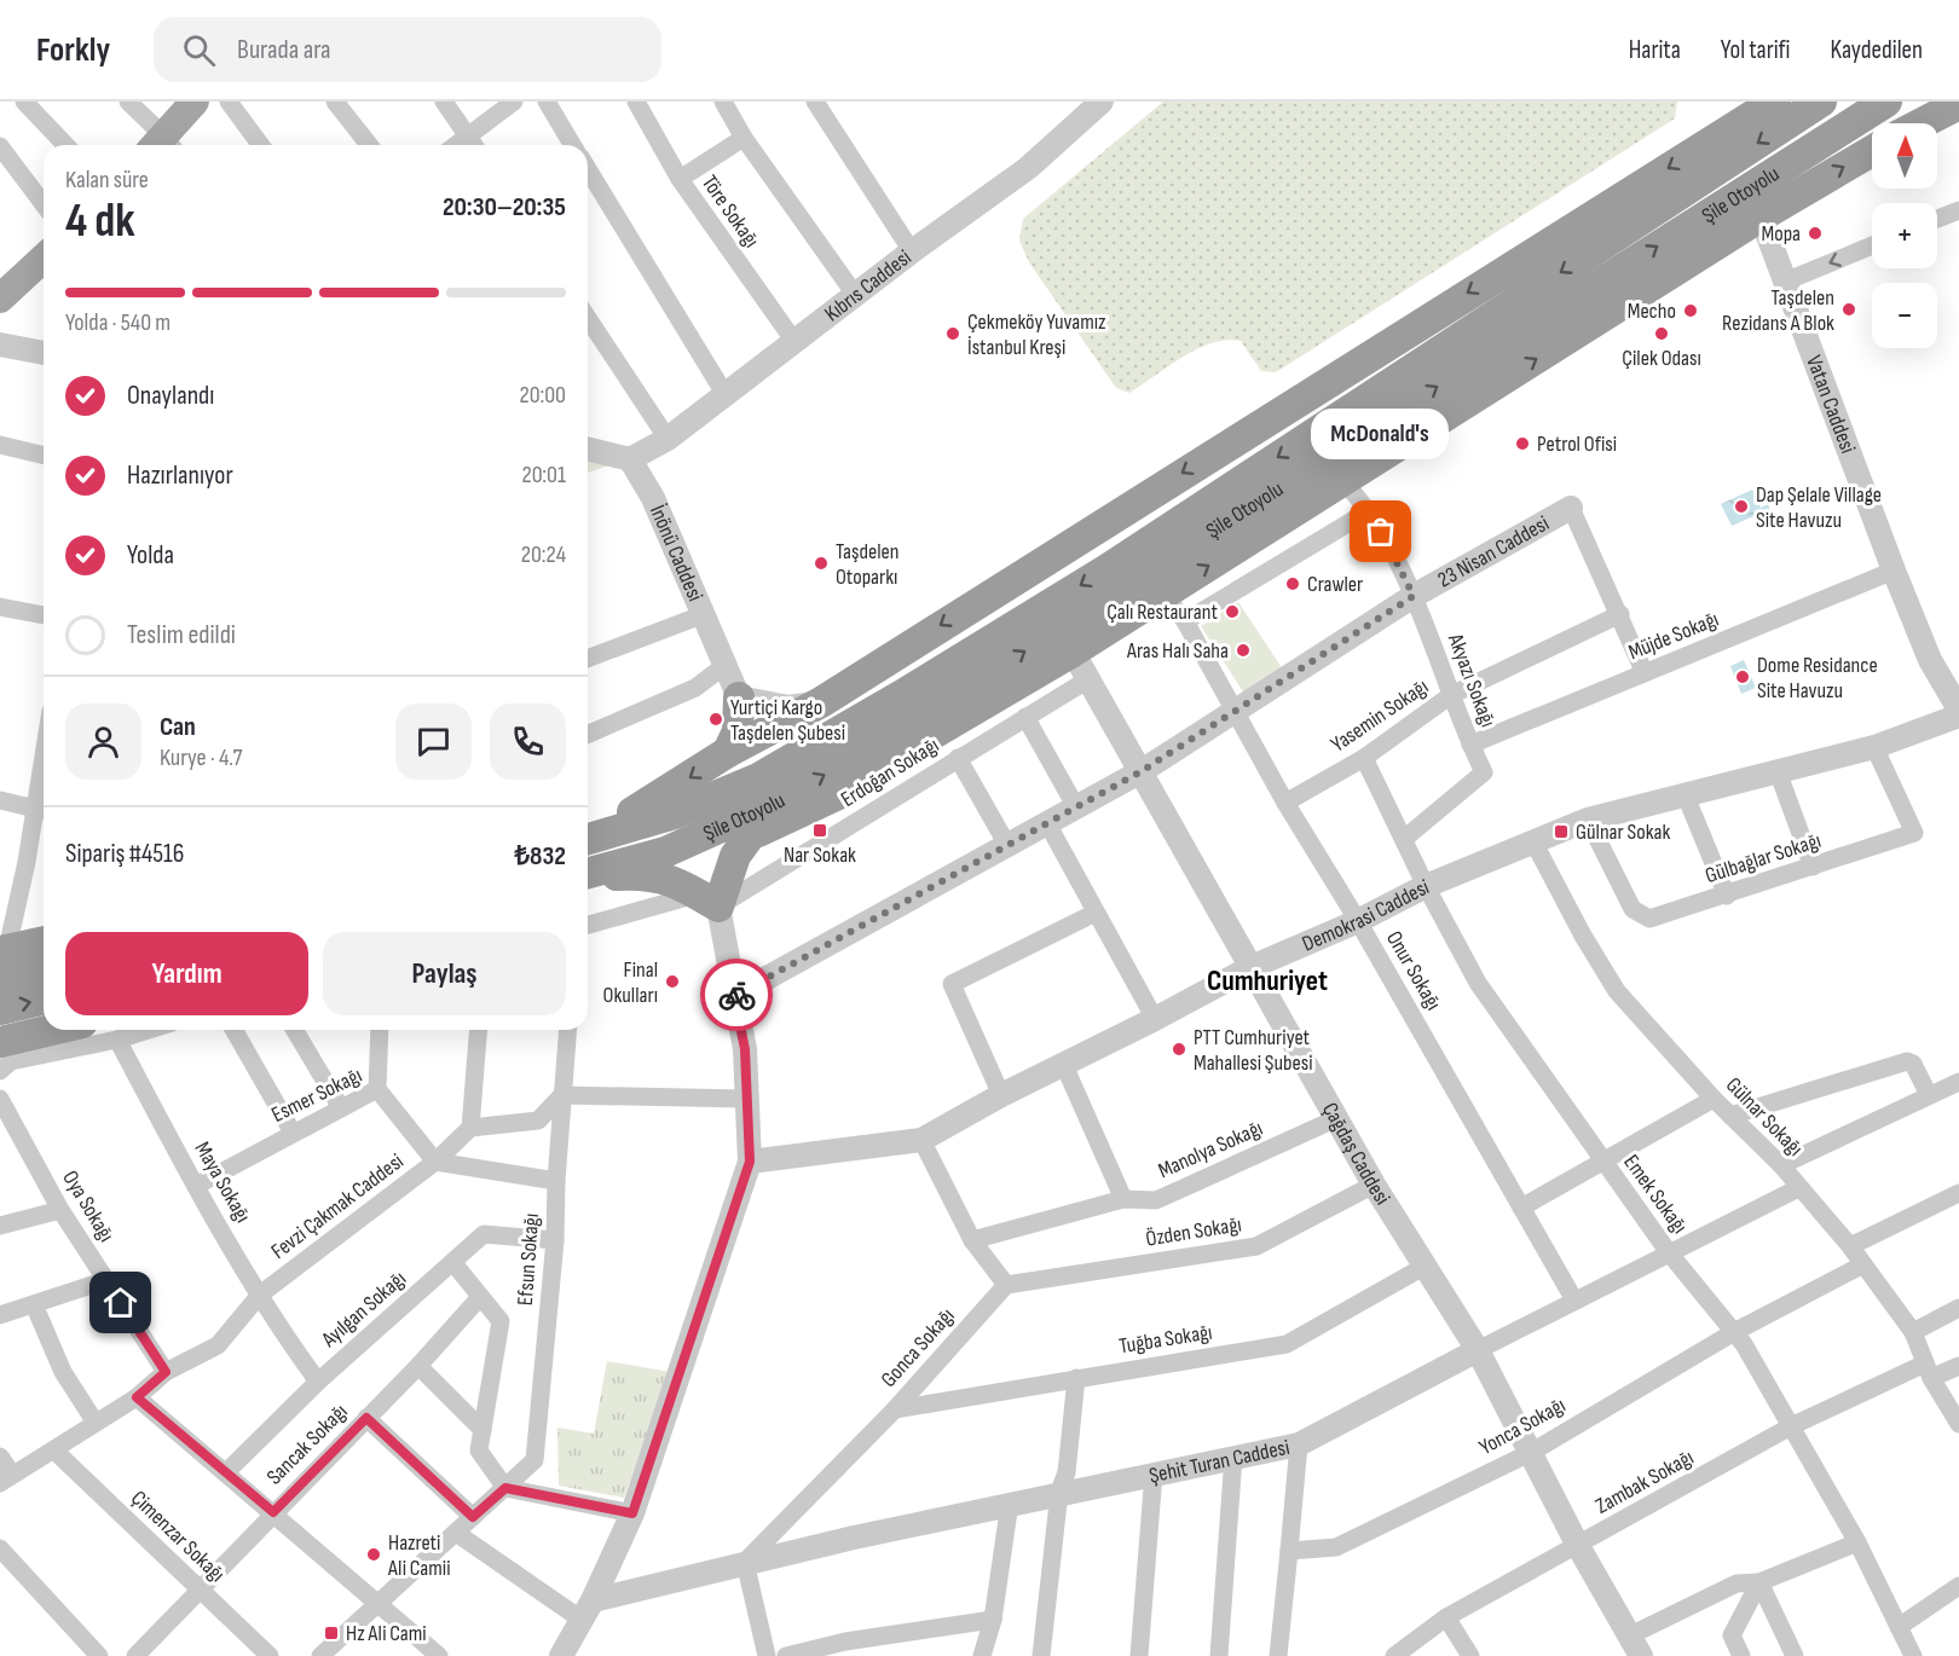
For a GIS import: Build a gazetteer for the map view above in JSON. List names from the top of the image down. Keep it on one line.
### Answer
{"streets":{"highway":["Şile Otoyolu"],"street":["Töre Sokağı","Kıbrıs Caddesi","Vatan Caddesi","23 Nisan Caddesi","İnönü Caddesi","Müjde Sokağı","Akyazı Sokağı","Yasemin Sokağı","Erdoğan Sokağı","Gülbağlar Sokağı","Demokrasi Caddesi","Onur Sokağı","Esmer Sokağı","Gülnar Sokağı","Manolya Sokağı","Çağdaş Caddesi","Maya Sokağı","Emek Sokağı","Oya Sokağı","Fevzi Çakmak Caddesi","Özden Sokağı","Efsun Sokağı","Ayılgan Sokağı","Tuğba Sokağı","Gonca Sokağı","Yonca Sokağı","Sancak Sokağı","Şehit Turan Caddesi","Zambak Sokağı","Çimenzar Sokağı"]},"crossings":[["Töre Sokağı","Kıbrıs Caddesi"],["Kıbrıs Caddesi","İnönü Caddesi"],["Vatan Caddesi","Müjde Sokağı"],["23 Nisan Caddesi","Müjde Sokağı"],["23 Nisan Caddesi","Akyazı Sokağı"],["23 Nisan Caddesi","Yasemin Sokağı"],["23 Nisan Caddesi","Onur Sokağı"],["23 Nisan Caddesi","Çağdaş Caddesi"],["Müjde Sokağı","Akyazı Sokağı"],["Akyazı Sokağı","Yasemin Sokağı"],["Akyazı Sokağı","Emek Sokağı"],["Yasemin Sokağı","Onur Sokağı"],["Yasemin Sokağı","Emek Sokağı"],["Erdoğan Sokağı","Çağdaş Caddesi"],["Gülbağlar Sokağı","Demokrasi Caddesi"],["Demokrasi Caddesi","Onur Sokağı"],["Demokrasi Caddesi","Gülnar Sokağı"],["Demokrasi Caddesi","Çağdaş Caddesi"],["Demokrasi Caddesi","Emek Sokağı"],["Onur Sokağı","Şehit Turan Caddesi"],["Esmer Sokağı","Maya Sokağı"],["Esmer Sokağı","Fevzi Çakmak Caddesi"],["Gülnar Sokağı","Yonca Sokağı"],["Gülnar Sokağı","Şehit Turan Caddesi"],["Gülnar Sokağı","Zambak Sokağı"],["Manolya Sokağı","Çağdaş Caddesi"],["Çağdaş Caddesi","Özden Sokağı"],["Çağdaş Caddesi","Tuğba Sokağı"],["Çağdaş Caddesi","Yonca Sokağı"],["Çağdaş Caddesi","Şehit Turan Caddesi"],["Çağdaş Caddesi","Zambak Sokağı"],["Maya Sokağı","Fevzi Çakmak Caddesi"],["Maya Sokağı","Ayılgan Sokağı"],["Emek Sokağı","Yonca Sokağı"],["Emek Sokağı","Şehit Turan Caddesi"],["Emek Sokağı","Zambak Sokağı"],["Oya Sokağı","Fevzi Çakmak Caddesi"],["Fevzi Çakmak Caddesi","Çimenzar Sokağı"],["Özden Sokağı","Gonca Sokağı"],["Efsun Sokağı","Ayılgan Sokağı"],["Tuğba Sokağı","Gonca Sokağı"],["Gonca Sokağı","Şehit Turan Caddesi"],["Sancak Sokağı","Çimenzar Sokağı"]],"districts":["Cumhuriyet"],"places":{"other":["Mopa","Taşdelen Rezidans A Blok","Mecho","Çekmeköy Yuvamız İstanbul Kreşi","Çilek Odası","Petrol Ofisi","Dap Şelale Village Site Havuzu","McDonald's","Taşdelen Otoparkı","Crawler","Çalı Restaurant","Aras Halı Saha","Dome Residance Site Havuzu","Yurtiçi Kargo Taşdelen Şubesi","Final Okulları","PTT Cumhuriyet Mahallesi Şubesi","Hazreti Ali Camii"],"transit":["Nar Sokak","Gülnar Sokak","Hz Ali Cami"]},"north":"top","page":{"header":"Forkly","search":"Burada ara","nav":["Harita","Yol tarifi","Kaydedilen"],"map_buttons":["+","−"],"heading":["4 dk","Kalan süre","20:30–20:35"],"panel":["Can","Kurye · 4.7","Sipariş #4516","₺832"],"bar":"Yolda · 540 m","list":[["Onaylandı","20:00"],["Hazırlanıyor","20:01"],["Yolda","20:24"],"Teslim edildi"],"bubble":"McDonald's","buttons":["Yardım","Paylaş"]}}
